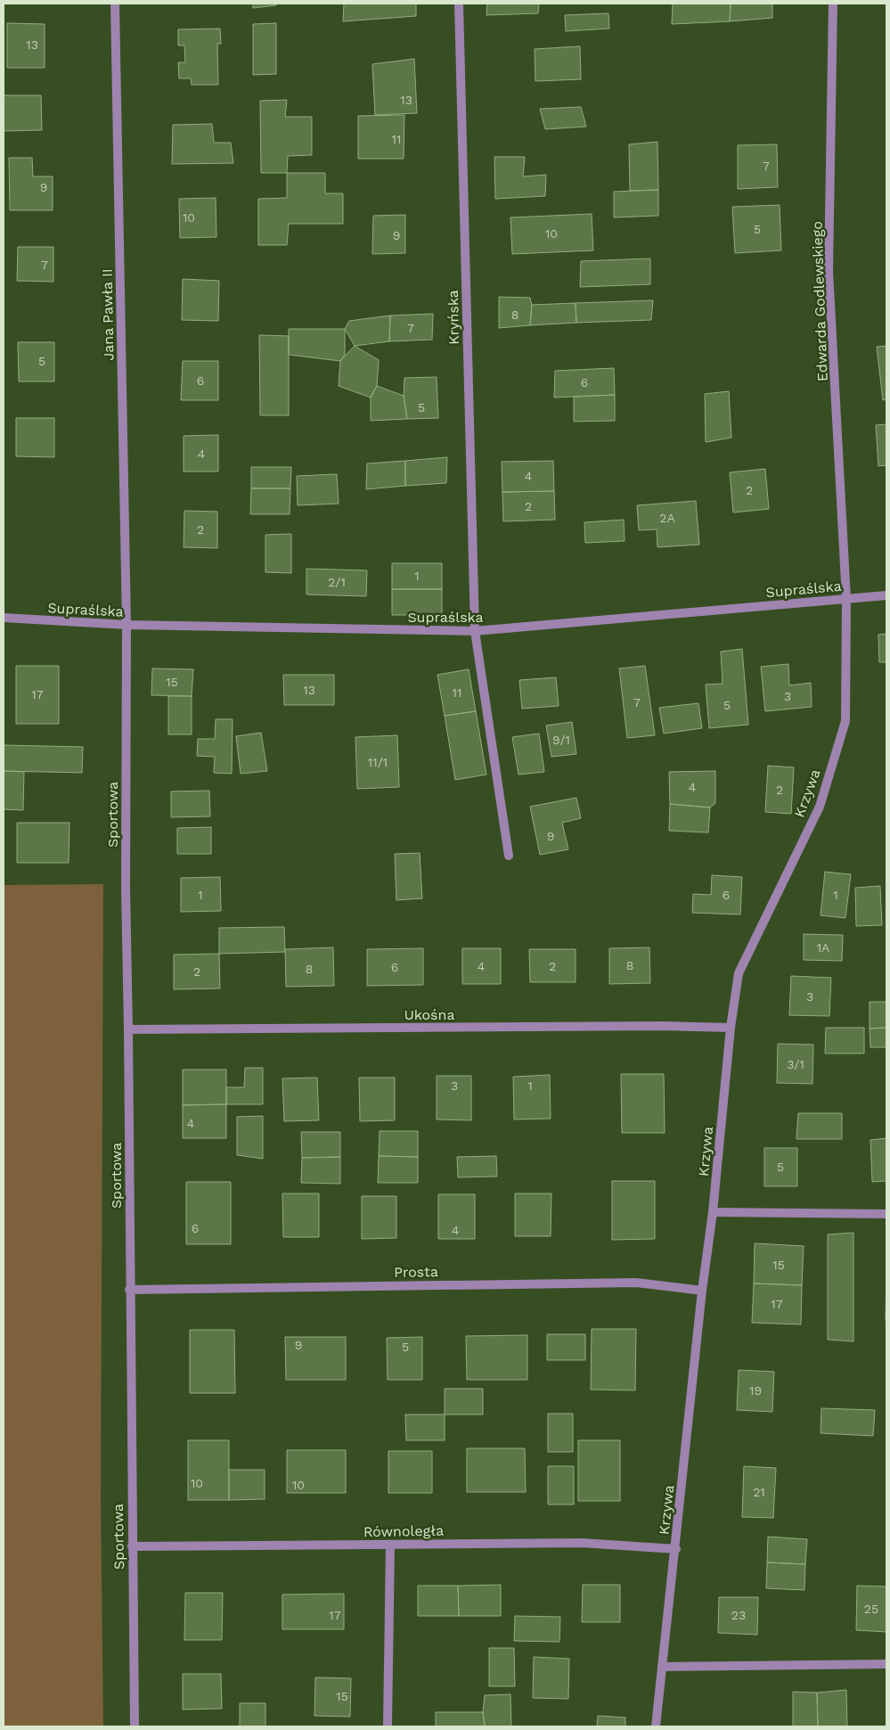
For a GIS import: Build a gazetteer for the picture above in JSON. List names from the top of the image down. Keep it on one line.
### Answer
{"streets":{"street":["Edwarda Godlewskiego","Jana Pawła II","Kryńska","Supraślska","Krzywa","Sportowa","Ukośna","Prosta","Równoległa"]},"crossings":[["Edwarda Godlewskiego","Supraślska"],["Edwarda Godlewskiego","Krzywa"],["Jana Pawła II","Supraślska"],["Jana Pawła II","Sportowa"],["Kryńska","Supraślska"],["Supraślska","Krzywa"],["Supraślska","Sportowa"],["Krzywa","Ukośna"],["Krzywa","Prosta"],["Krzywa","Równoległa"],["Sportowa","Ukośna"],["Sportowa","Prosta"],["Sportowa","Równoległa"]],"house_numbers":["13","13","11","7","9","10","5","10","9","7","8","7","5","6","6","5","4","4","2","2","2A","2","1","2/1","15","13","11","17","3","7","5","9/1","11/1","4","2","9","1","6","1","1A","8","4","2","6","8","2","3","3/1","3","1","4","5","6","4","15","17","9","5","19","10","10","21","25","17","23","15"]}
